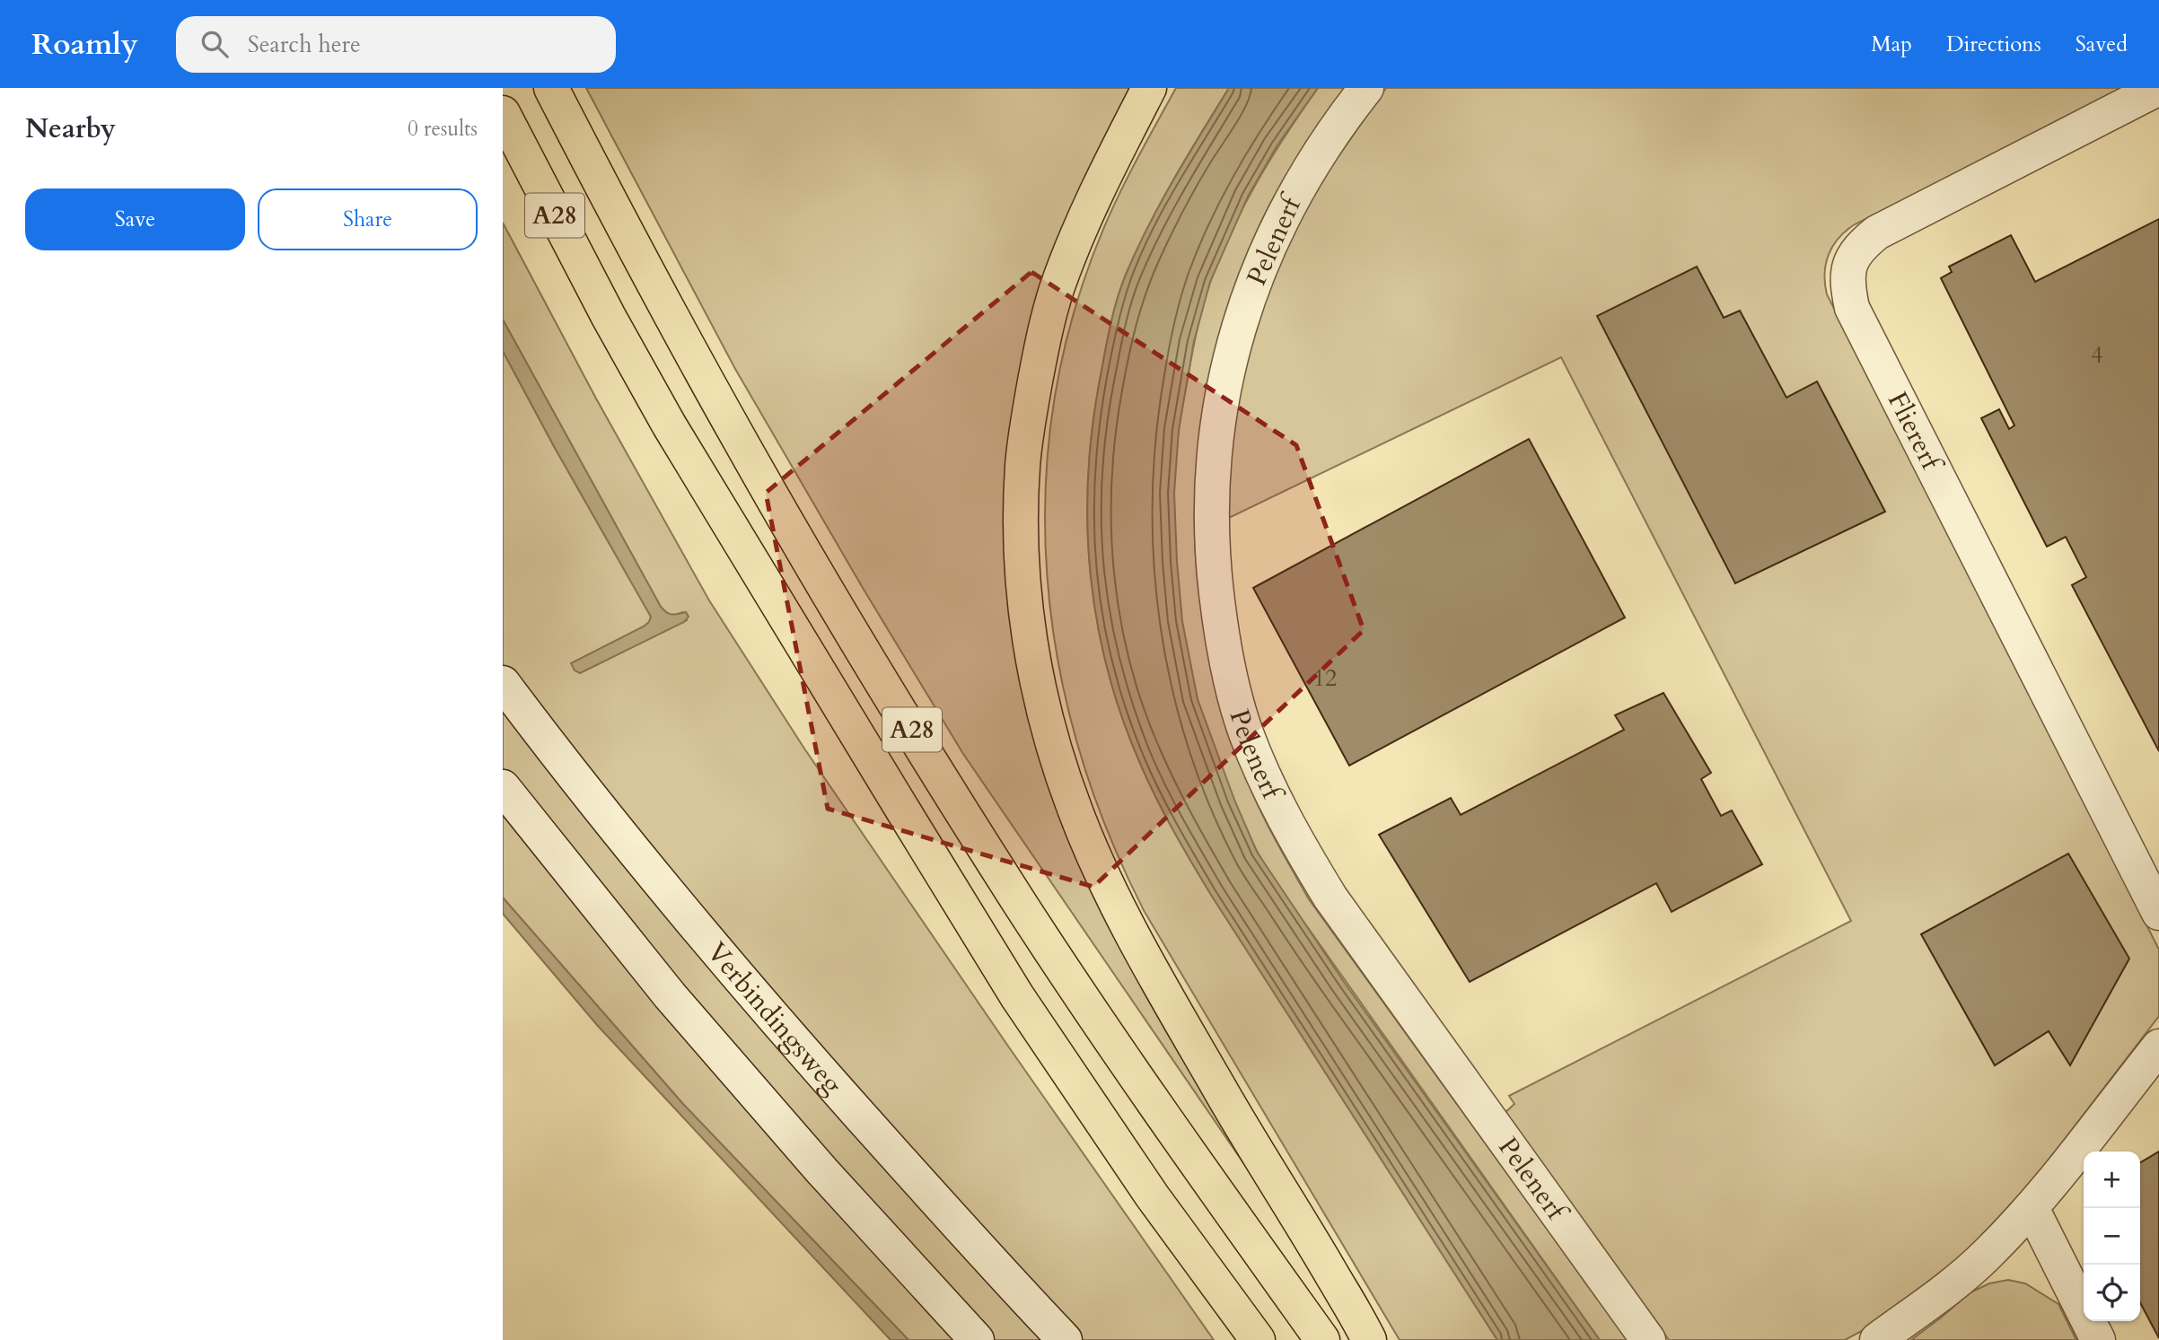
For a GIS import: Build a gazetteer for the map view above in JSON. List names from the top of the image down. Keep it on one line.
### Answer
{"streets":{"highway":["A28"],"street":["Pelenerf","Fliererf","Verbindingsweg"]},"house_numbers":["4","12"],"page":{"header":"Roamly","search":"Search here","nav":["Map","Directions","Saved"],"heading":["Nearby","0 results"],"buttons":["Save","Share"],"map_buttons":["+","−"]}}
